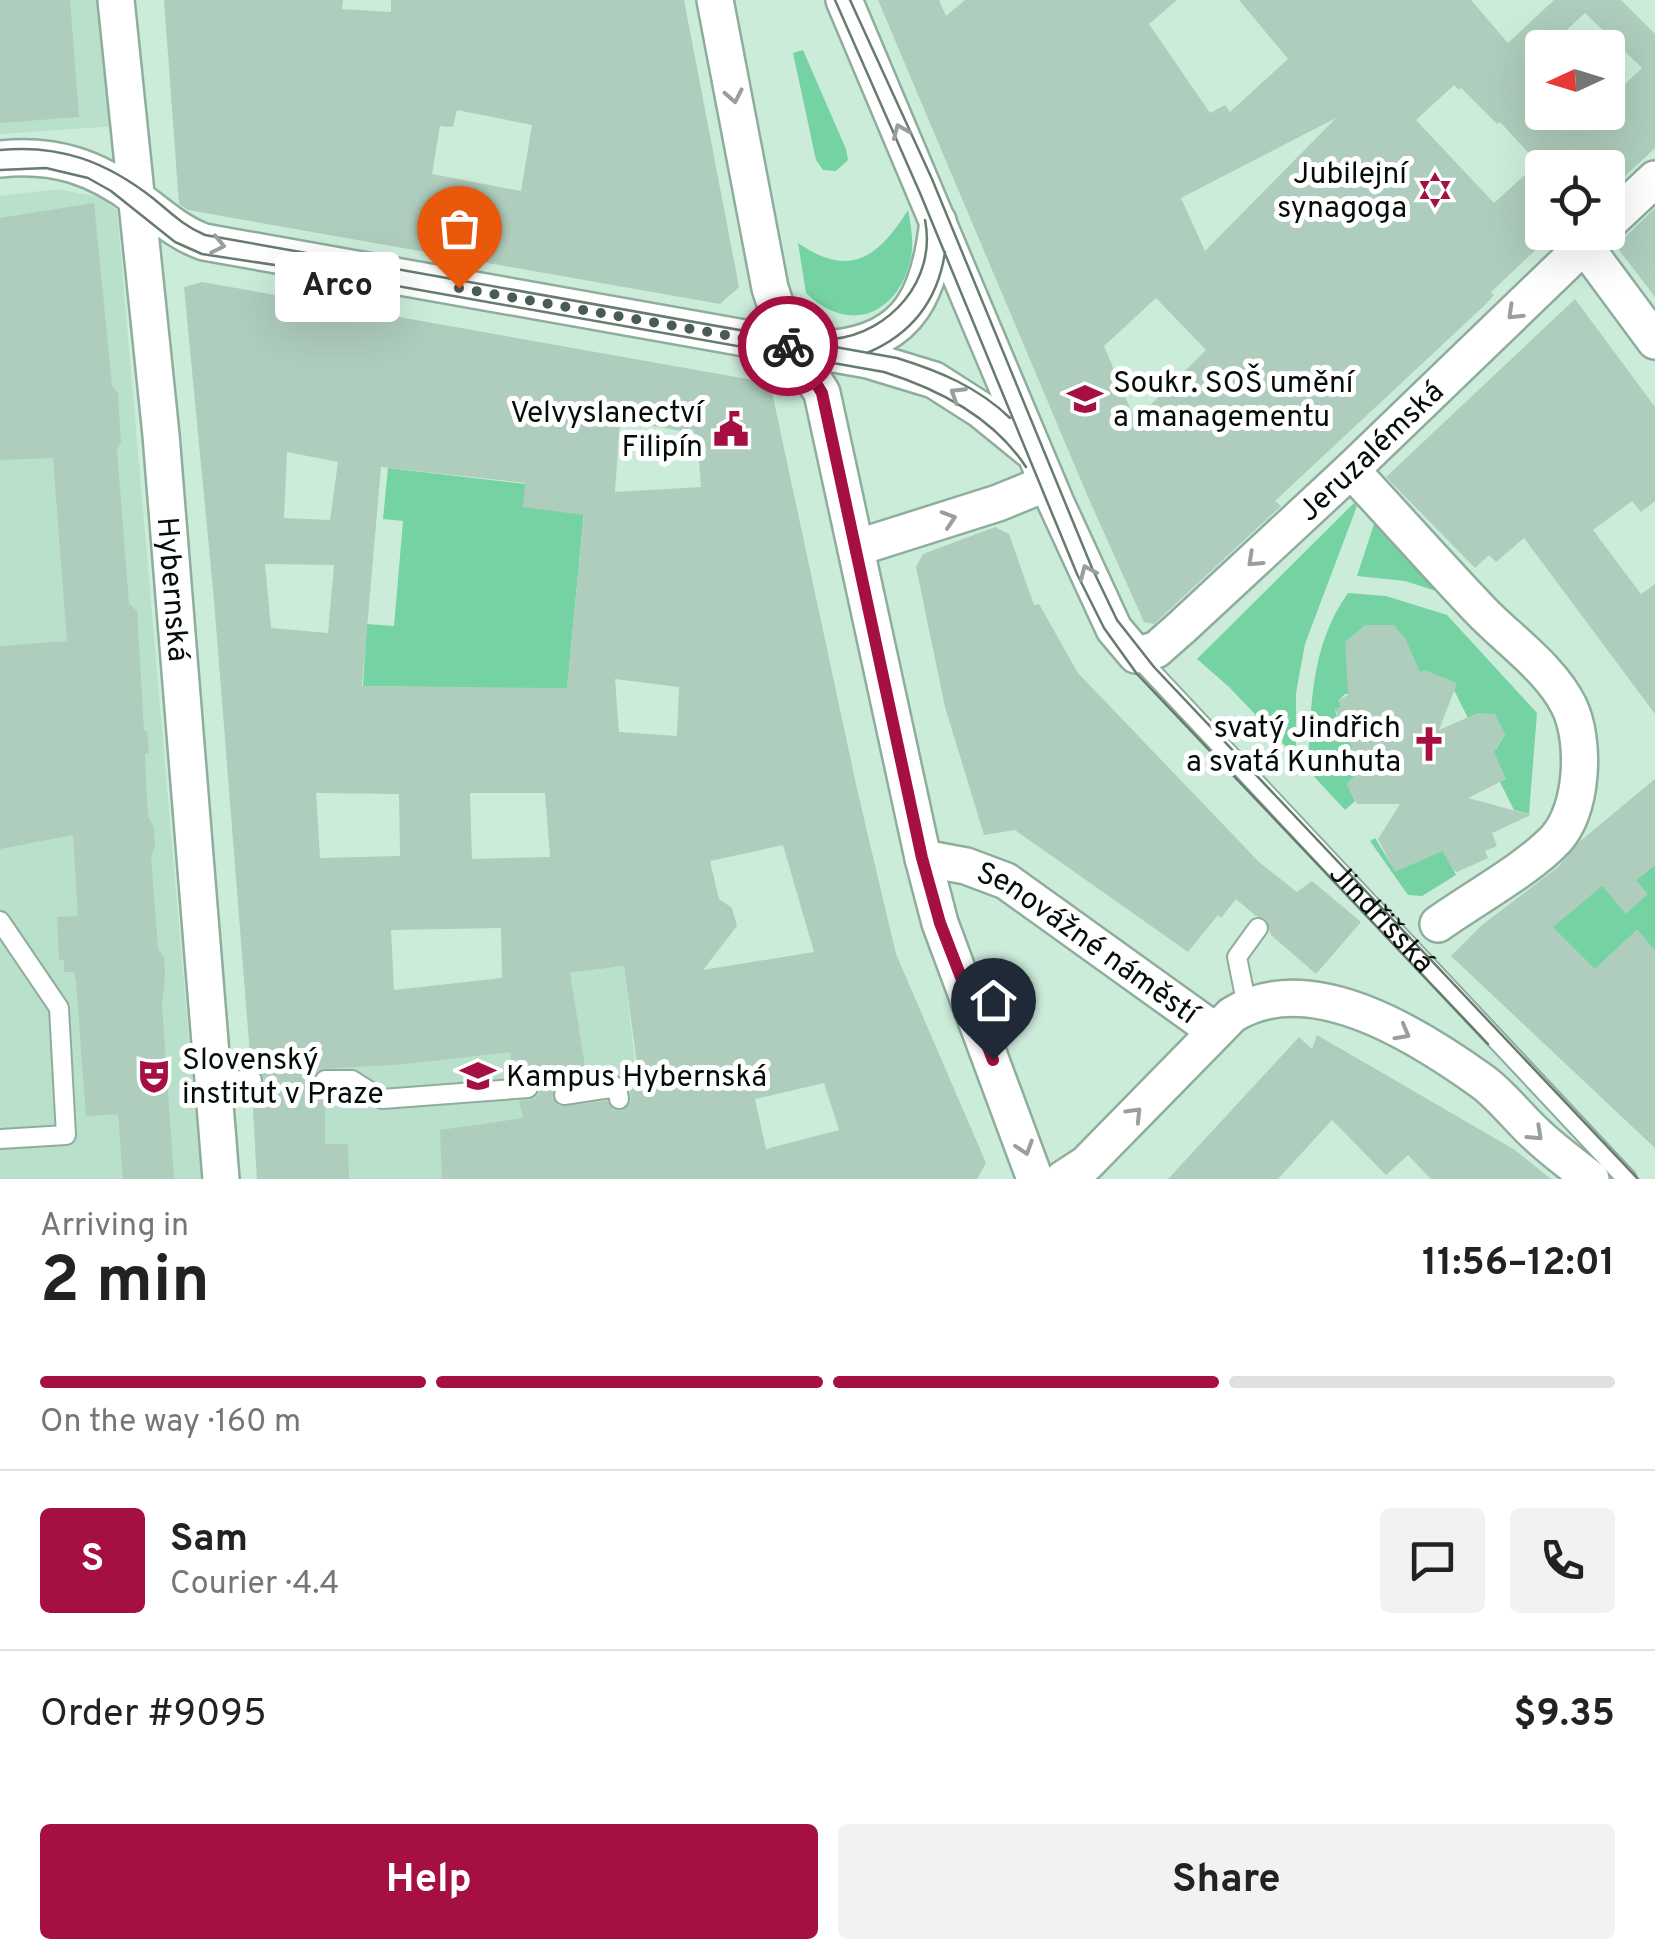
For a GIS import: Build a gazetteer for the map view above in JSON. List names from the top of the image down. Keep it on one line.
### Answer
{"streets":{"street":["Jeruzalémská","Hybernská","Jindřišská","Senovážné náměstí"]},"crossings":[["Jeruzalémská","Jindřišská"]],"one_way":["Jeruzalémská"],"places":{"synagogue":["Jubilejní synagoga"],"other":["Arco"],"school or university":["Soukr. SOŠ umění a managementu","Kampus Hybernská"],"public building":["Velvyslanectví Filipín"],"church":["svatý Jindřich a svatá Kunhuta"],"theatre":["Slovenský institut v Praze"]},"north":"left","page":{"bubble":"Arco","heading":["2 min","Arriving in","11:56–12:01"],"panel":["Sam","Courier · 4.4","Order #9095","$9.35"],"bar":"On the way · 160 m","round":"S","buttons":["Help","Share"]}}
